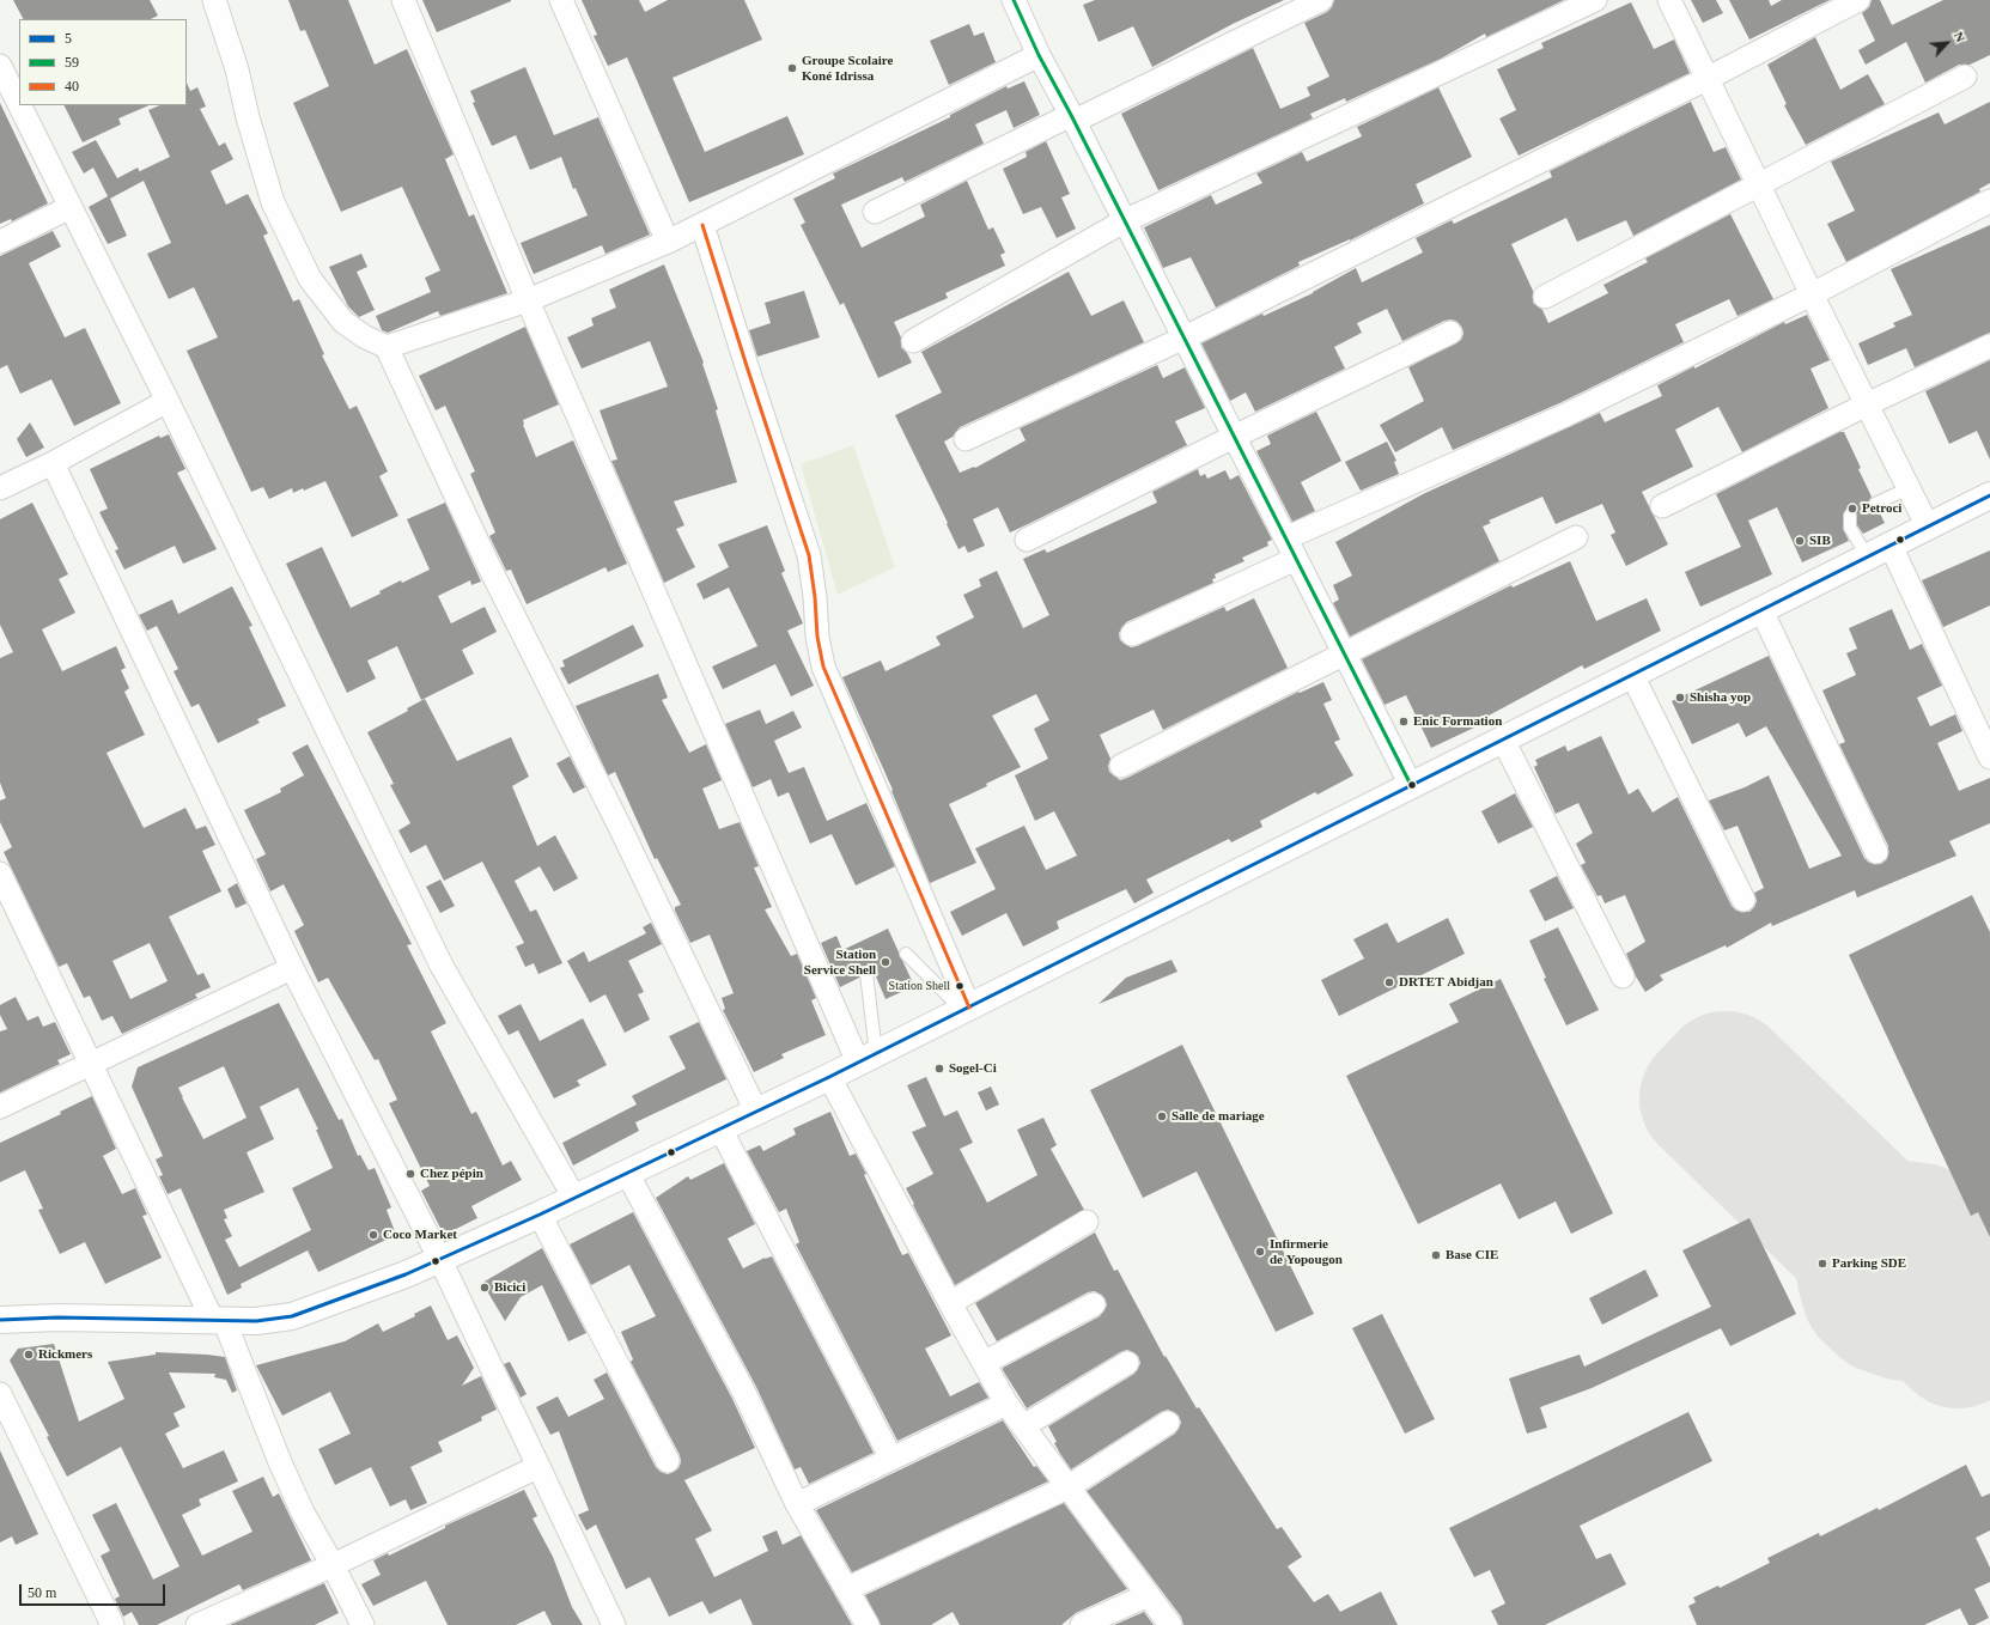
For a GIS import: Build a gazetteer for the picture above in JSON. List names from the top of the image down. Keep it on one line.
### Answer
{"places":["Groupe Scolaire Koné Idrissa","Petroci","SIB","Shisha yop","Enic Formation","Station Service Shell","DRTET Abidjan","Station Shell","Sogel-Ci","Salle de mariage","Chez pépin","Coco Market","Infirmerie de Yopougon","Base CIE","Parking SDE","Bicici","Rickmers"],"lines":["transit line 59","transit line 40","transit line 5"],"legend":["5","59","40"],"scale_bar":"50 m","north":"top right"}
